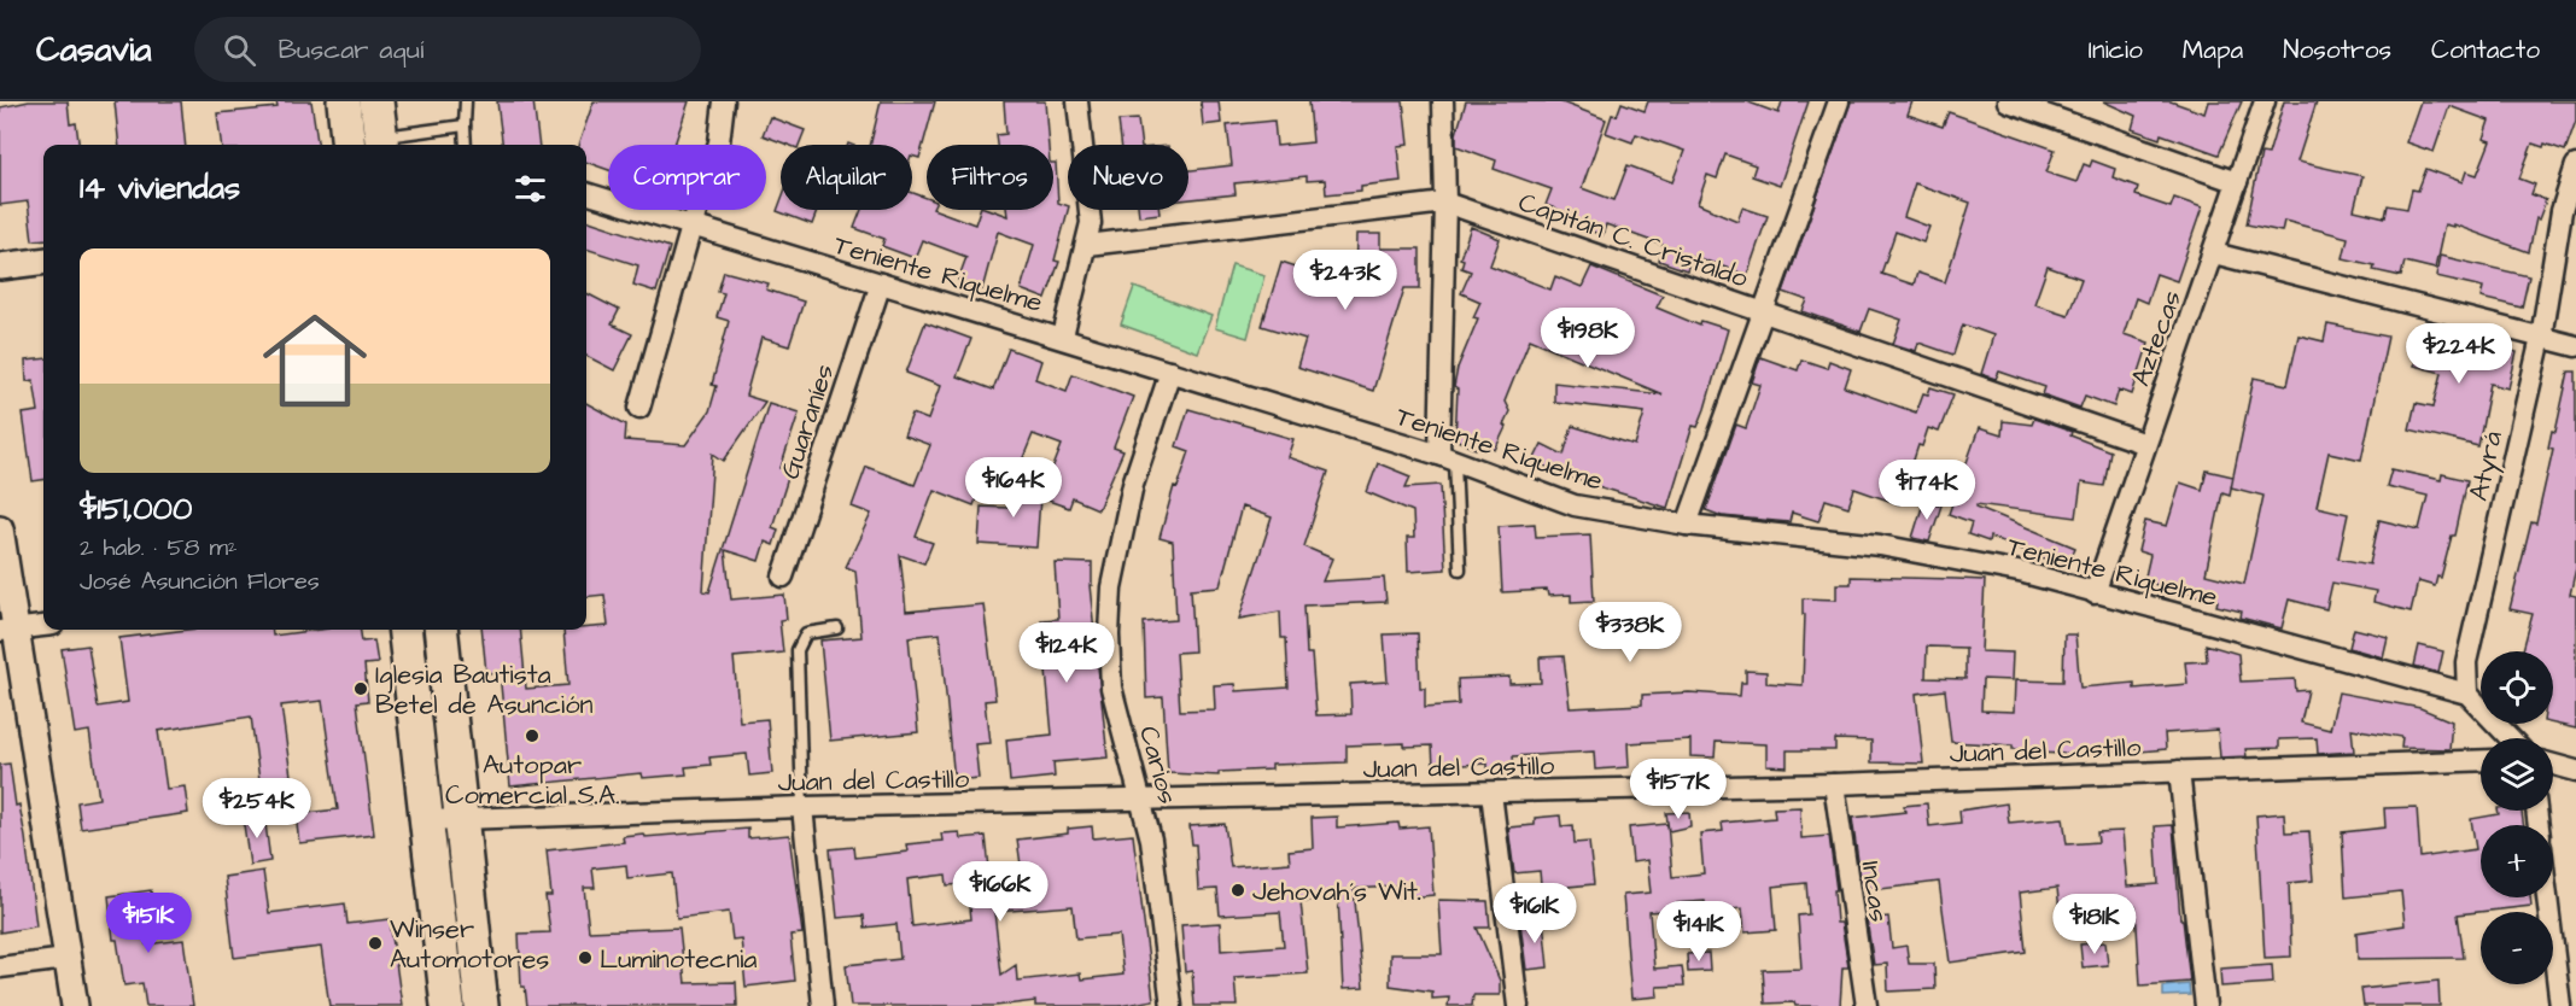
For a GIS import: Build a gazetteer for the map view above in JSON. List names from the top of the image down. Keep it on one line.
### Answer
{"streets":{"street":["Capitán C. Cristaldo","Teniente Riquelme","Aztecas","Guaraníes","Atyrá","Juan del Castillo","Carios","Incas"]},"crossings":[["Capitán C. Cristaldo","Aztecas"],["Teniente Riquelme","Aztecas"],["Teniente Riquelme","Guaraníes"],["Teniente Riquelme","Atyrá"],["Teniente Riquelme","Carios"],["Juan del Castillo","Carios"],["Juan del Castillo","Incas"]],"places":["Iglesia Bautista Betel de Asunción","Autopar Comercial S.A.","Jehovah´s Wit.","Winser Automotores","Luminotecnia"],"page":{"header":"Casavia","search":"Buscar aquí","nav":["Inicio","Mapa","Nosotros","Contacto"],"chip":["Comprar","Alquilar","Filtros","Nuevo"],"heading":"14 viviendas","list":[{"name":"$151,000","note":"2 hab. · 58 m² · José Asunción Flores"}],"price":["$243K","$198K","$224K","$164K","$174K","$338K","$124K","$157K","$254K","$166K","$161K","$151K","$181K","$141K"],"map_buttons":["+","−"]}}
